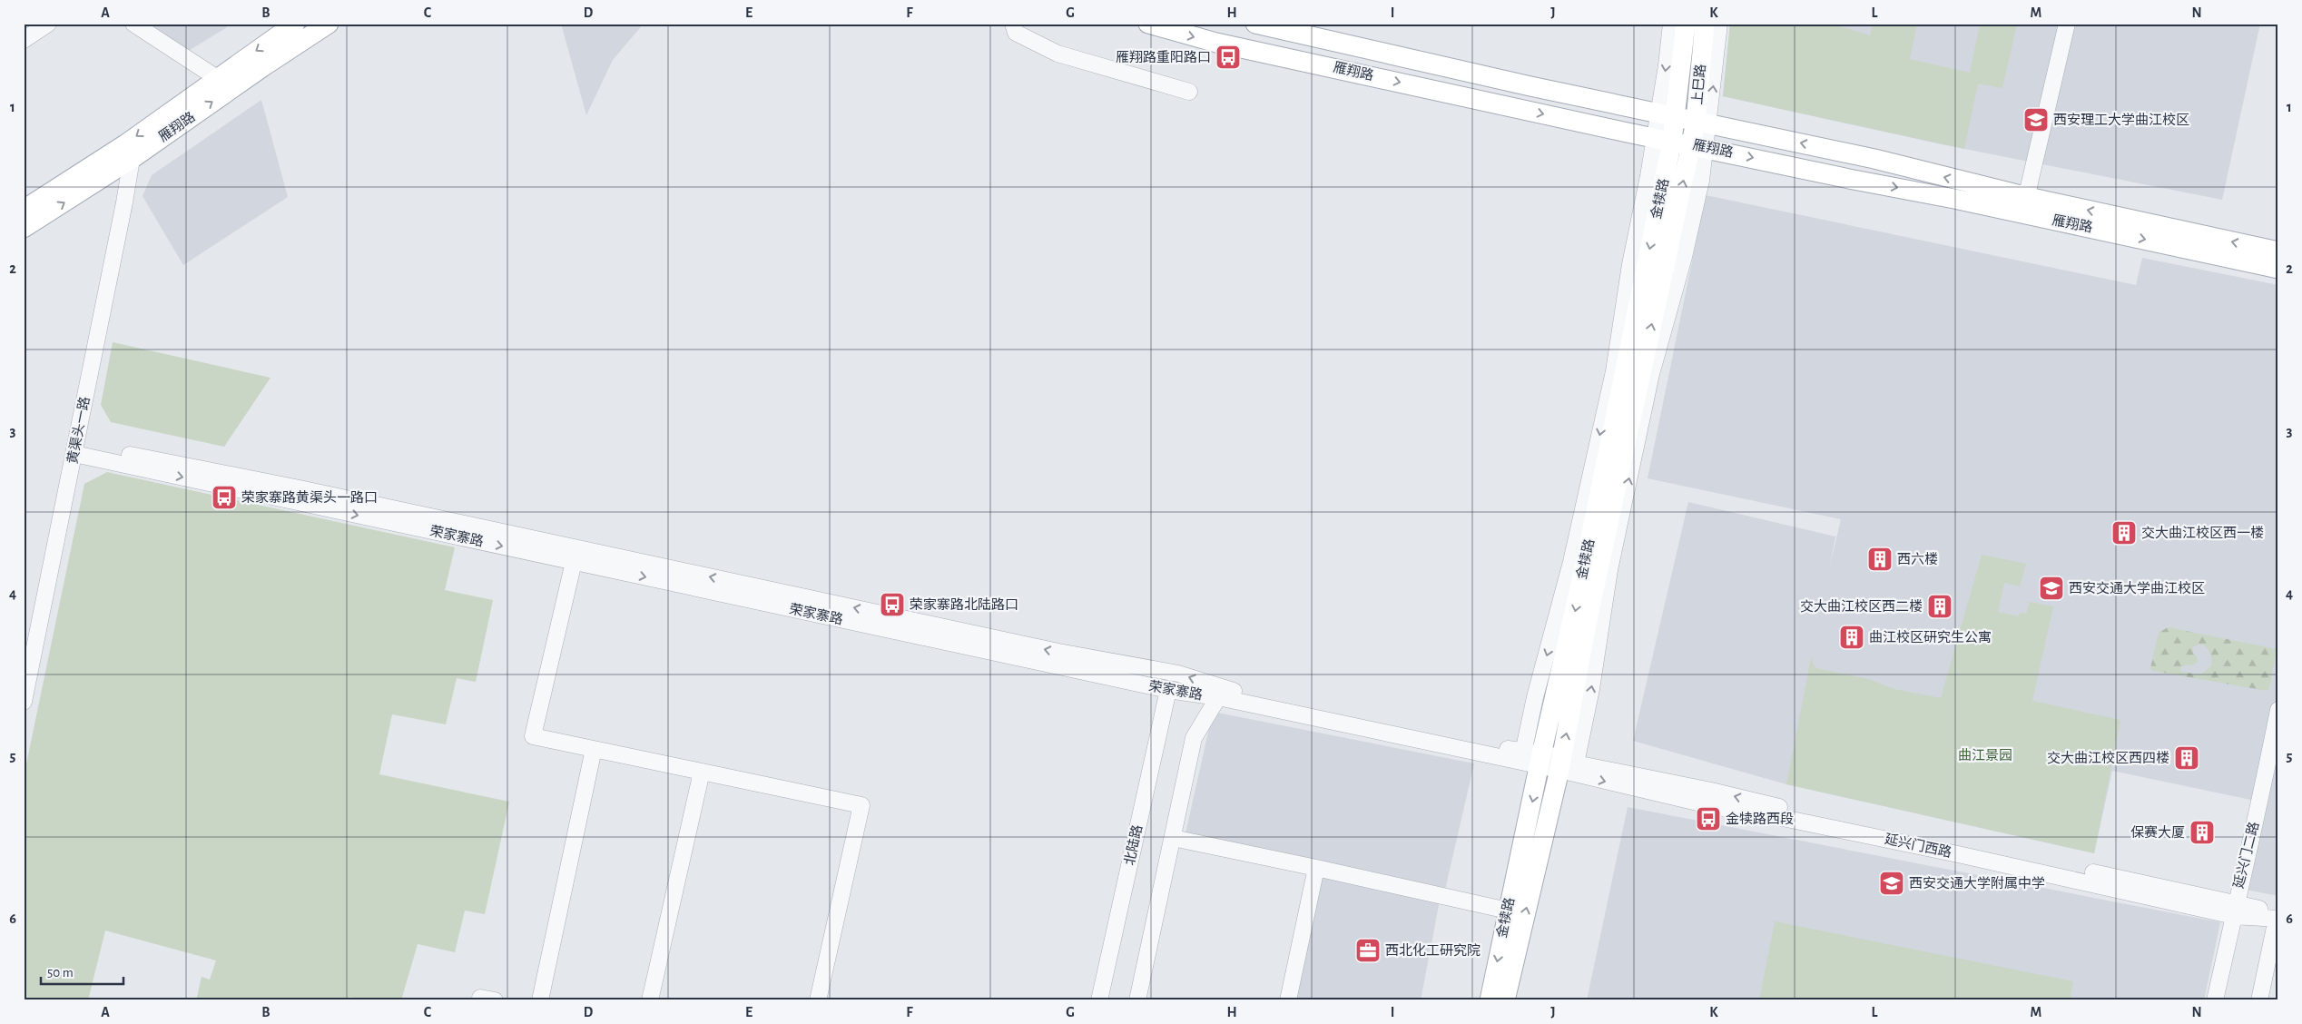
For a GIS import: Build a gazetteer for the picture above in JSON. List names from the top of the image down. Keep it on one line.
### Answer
{"streets":{"main road":["雁翔路","上巳路","金犊路"],"street":["黄渠头一路","荣家寨路","北陆路","延兴门西路","延兴门二路"]},"crossings":[["雁翔路","上巳路"],["雁翔路","金犊路"],["雁翔路","黄渠头一路"],["上巳路","金犊路"],["金犊路","荣家寨路"],["金犊路","延兴门西路"],["黄渠头一路","荣家寨路"],["荣家寨路","北陆路"],["荣家寨路","延兴门西路"],["延兴门西路","延兴门二路"]],"parks":["曲江景园"],"places":{"bus stop":["雁翔路重阳路口","荣家寨路黄渠头一路口","荣家寨路北陆路口","金犊路西段"],"school or university":["西安理工大学曲江校区","西安交通大学曲江校区","西安交通大学附属中学"],"building":["交大曲江校区西一楼","西六楼","交大曲江校区西二楼","曲江校区研究生公寓","交大曲江校区西四楼","保赛大厦"],"office":["西北化工研究院"]},"scale_bar":"50 m","grid":{"columns":["A","B","C","D","E","F","G","H","I","J","K","L","M","N"],"rows":["1","2","3","4","5","6"]}}
